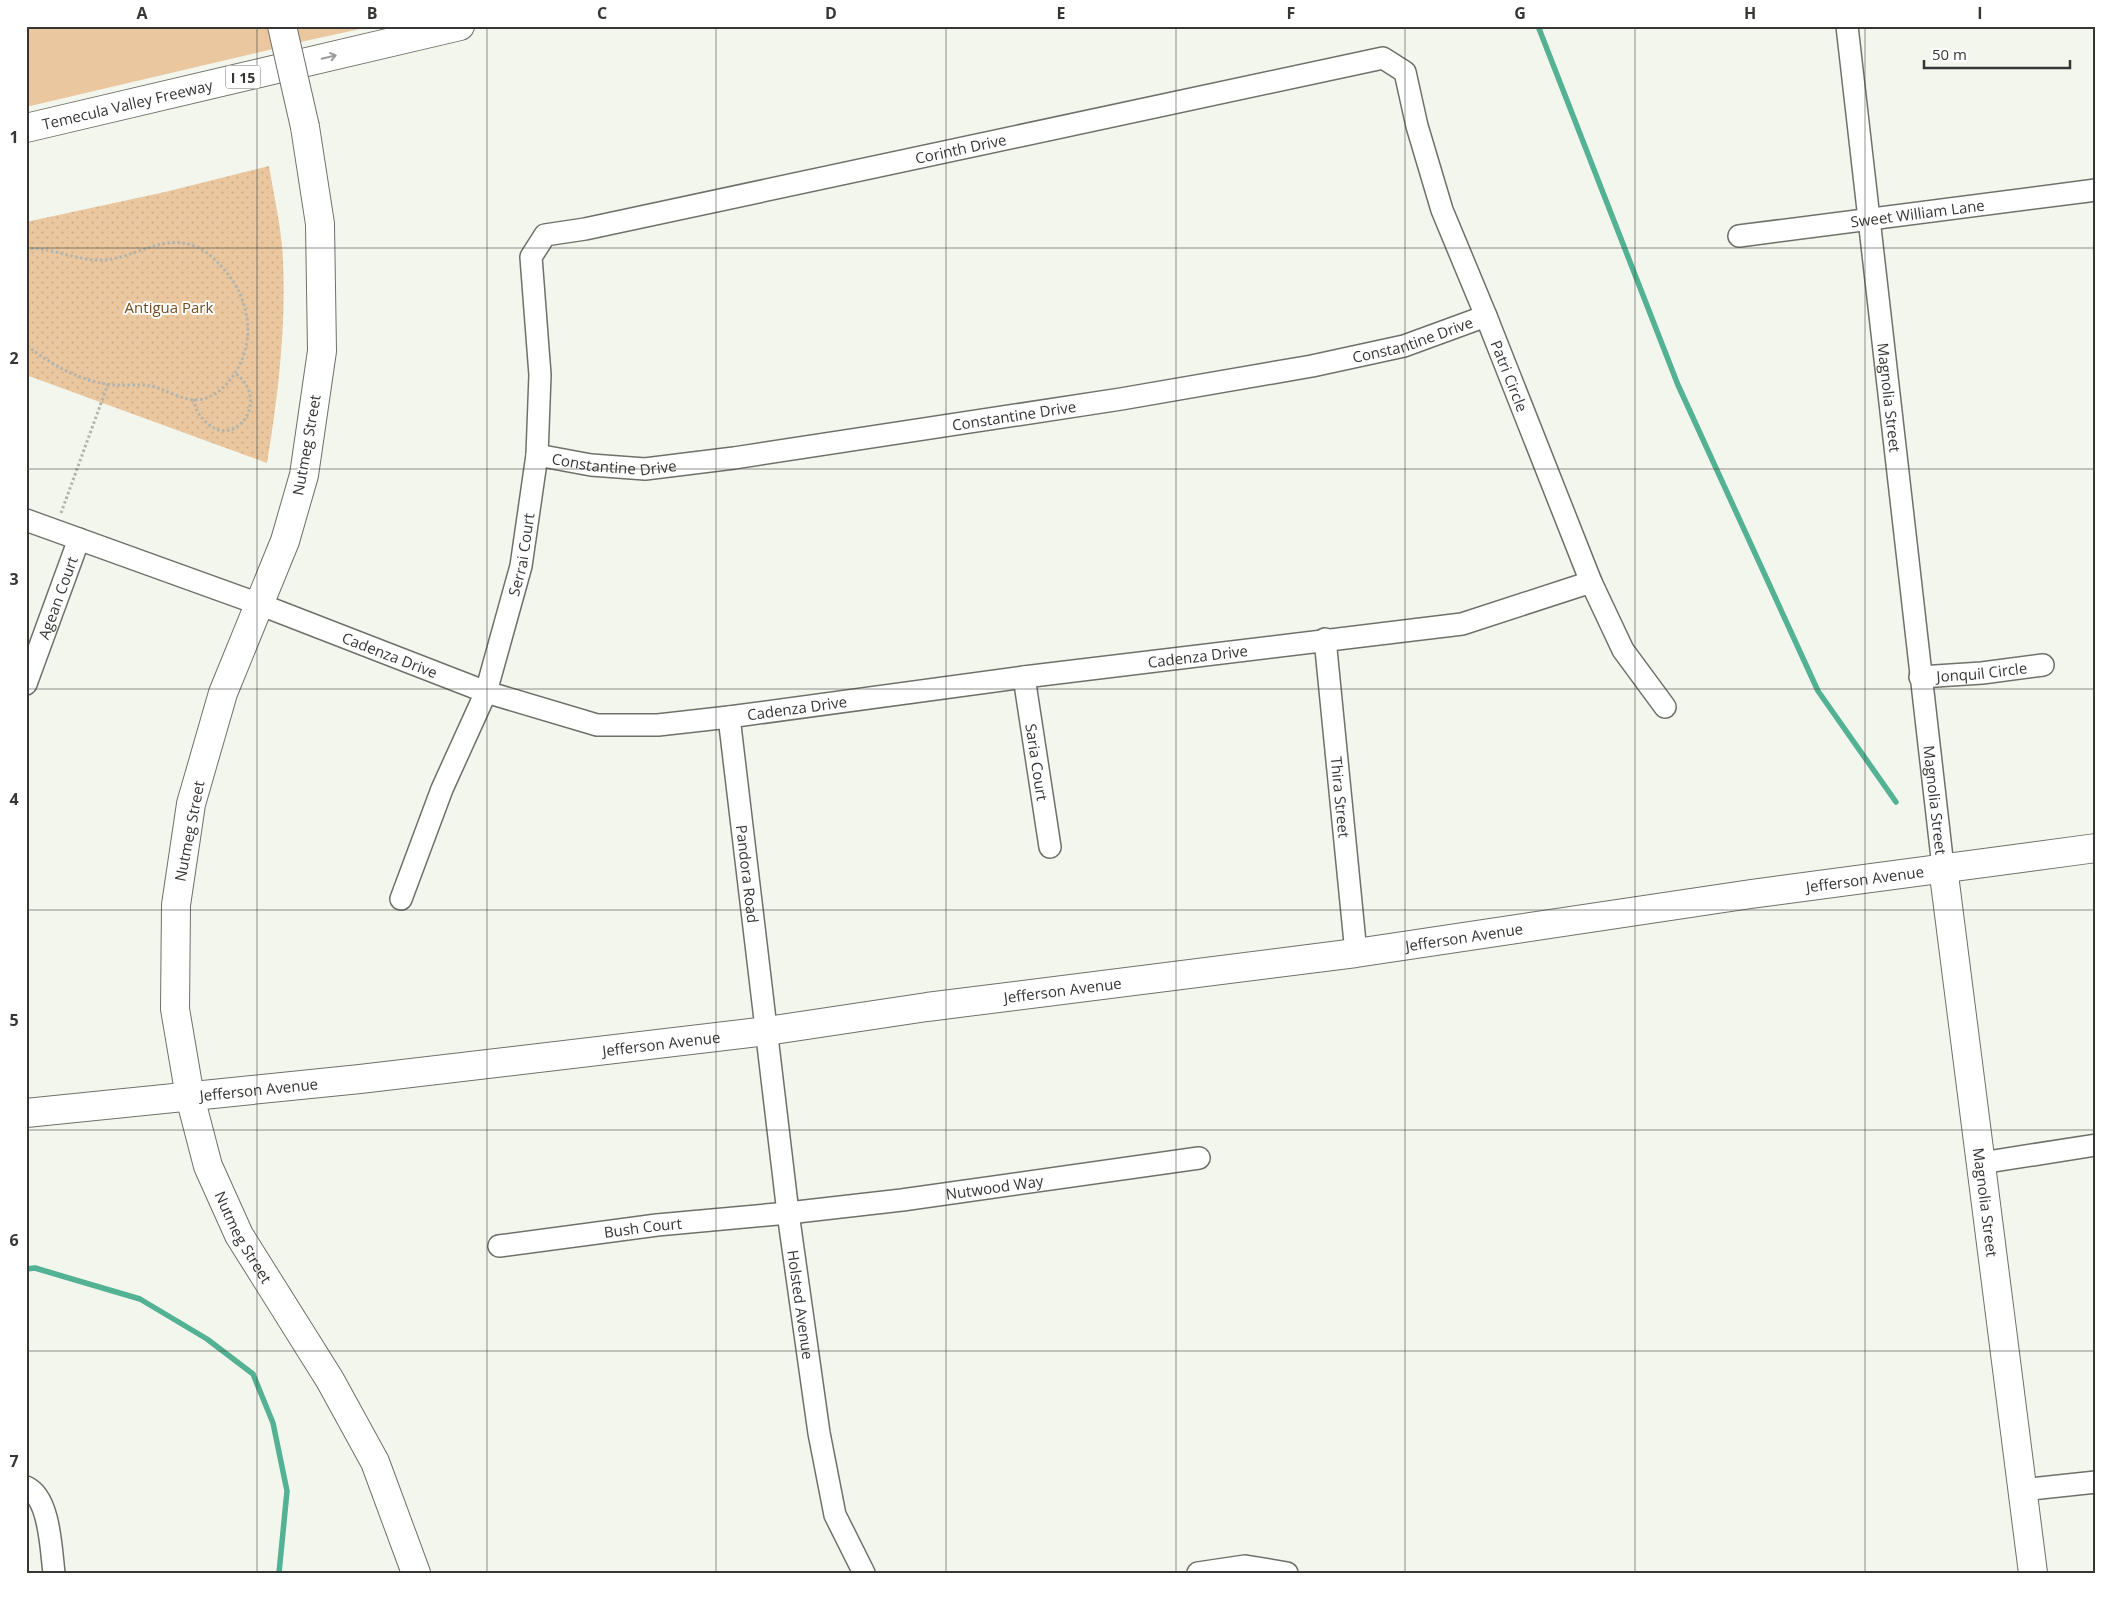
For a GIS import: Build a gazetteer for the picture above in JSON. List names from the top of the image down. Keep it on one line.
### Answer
{"streets":{"main road":["I 15","Temecula Valley Freeway","Magnolia Street","Nutmeg Street","Jefferson Avenue"],"street":["Corinth Drive","Sweet William Lane","Constantine Drive","Patri Circle","Serrai Court","Agean Court","Cadenza Drive","Jonquil Circle","Saria Court","Thira Street","Pandora Road","Nutwood Way","Bush Court","Holsted Avenue"]},"crossings":[["Corinth Drive","Patri Circle"],["Corinth Drive","Serrai Court"],["Sweet William Lane","Magnolia Street"],["Constantine Drive","Patri Circle"],["Constantine Drive","Serrai Court"],["Patri Circle","Cadenza Drive"],["Magnolia Street","Jonquil Circle"],["Magnolia Street","Jefferson Avenue"],["Nutmeg Street","Cadenza Drive"],["Nutmeg Street","Jefferson Avenue"],["Serrai Court","Cadenza Drive"],["Agean Court","Cadenza Drive"],["Cadenza Drive","Saria Court"],["Cadenza Drive","Thira Street"],["Cadenza Drive","Pandora Road"],["Thira Street","Jefferson Avenue"],["Pandora Road","Jefferson Avenue"],["Pandora Road","Holsted Avenue"],["Jefferson Avenue","Holsted Avenue"],["Nutwood Way","Bush Court"],["Nutwood Way","Holsted Avenue"],["Bush Court","Holsted Avenue"]],"one_way":["Temecula Valley Freeway"],"parks":["Antigua Park"],"scale_bar":"50 m","grid":{"columns":["A","B","C","D","E","F","G","H","I"],"rows":["1","2","3","4","5","6","7"]}}
